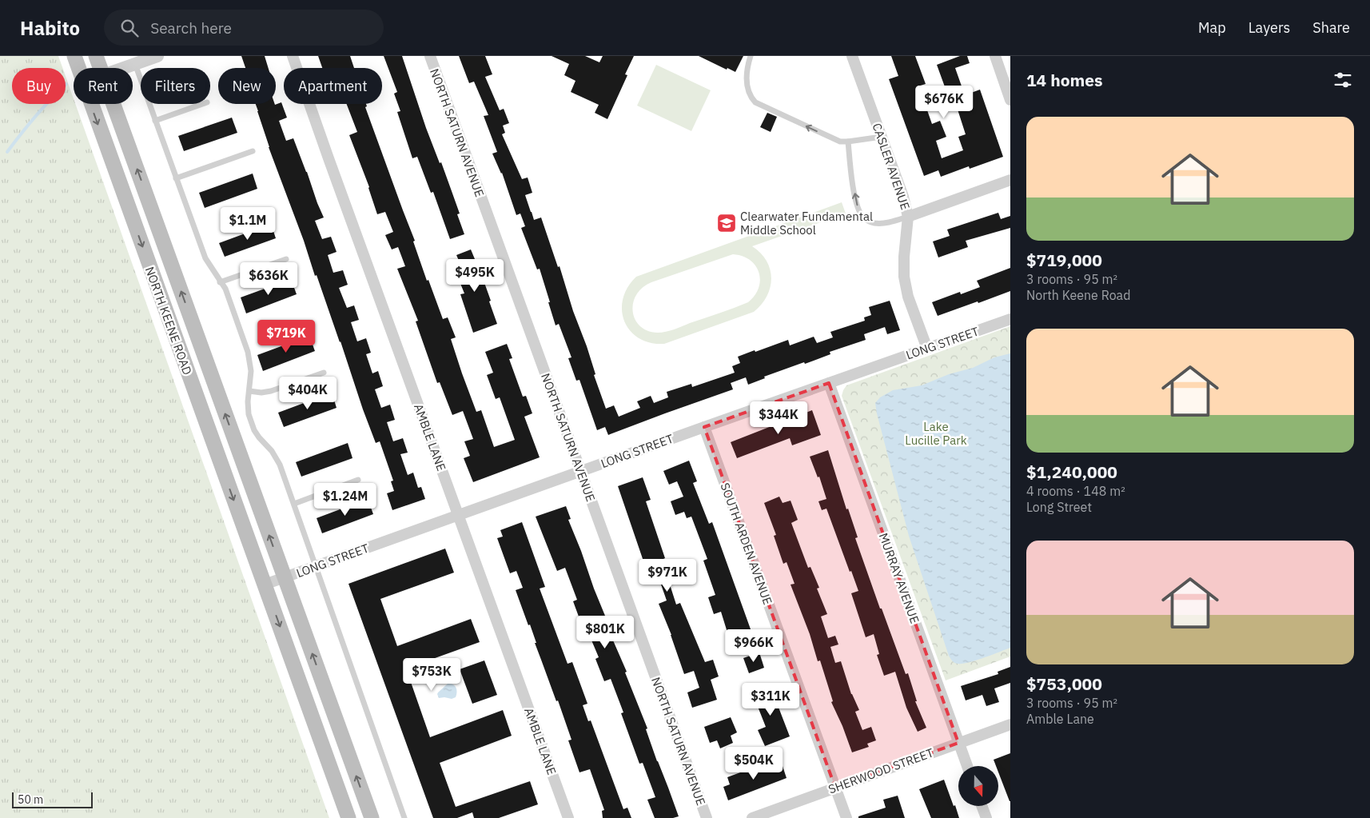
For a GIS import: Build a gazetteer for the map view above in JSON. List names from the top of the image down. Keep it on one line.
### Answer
{"streets":{"main road":["NORTH KEENE ROAD"],"street":["NORTH SATURN AVENUE","CASLER AVENUE","LONG STREET","AMBLE LANE","SOUTH ARDEN AVENUE","MURRAY AVENUE","SHERWOOD STREET"]},"crossings":[["NORTH SATURN AVENUE","LONG STREET"],["CASLER AVENUE","LONG STREET"],["NORTH KEENE ROAD","LONG STREET"],["LONG STREET","AMBLE LANE"],["LONG STREET","SOUTH ARDEN AVENUE"],["LONG STREET","MURRAY AVENUE"],["SOUTH ARDEN AVENUE","SHERWOOD STREET"],["MURRAY AVENUE","SHERWOOD STREET"]],"parks":["Lake Lucille Park"],"places":{"school or university":["Clearwater Fundamental Middle School"]},"scale_bar":"50 m","north":"bottom","page":{"header":"Habito","search":"Search here","nav":["Map","Layers","Share"],"heading":"14 homes","chip":["Buy","Rent","Filters","New","Apartment"],"price":["$676K","$1.1M","$495K","$636K","$719K","$404K","$344K","$1.24M","$971K","$801K","$966K","$753K","$311K","$504K"],"list":[{"name":"$719,000","note":"3 rooms · 95 m² · North Keene Road"},{"name":"$1,240,000","note":"4 rooms · 148 m² · Long Street"},{"name":"$753,000","note":"3 rooms · 95 m² · Amble Lane"}],"scale":"50 m"}}
